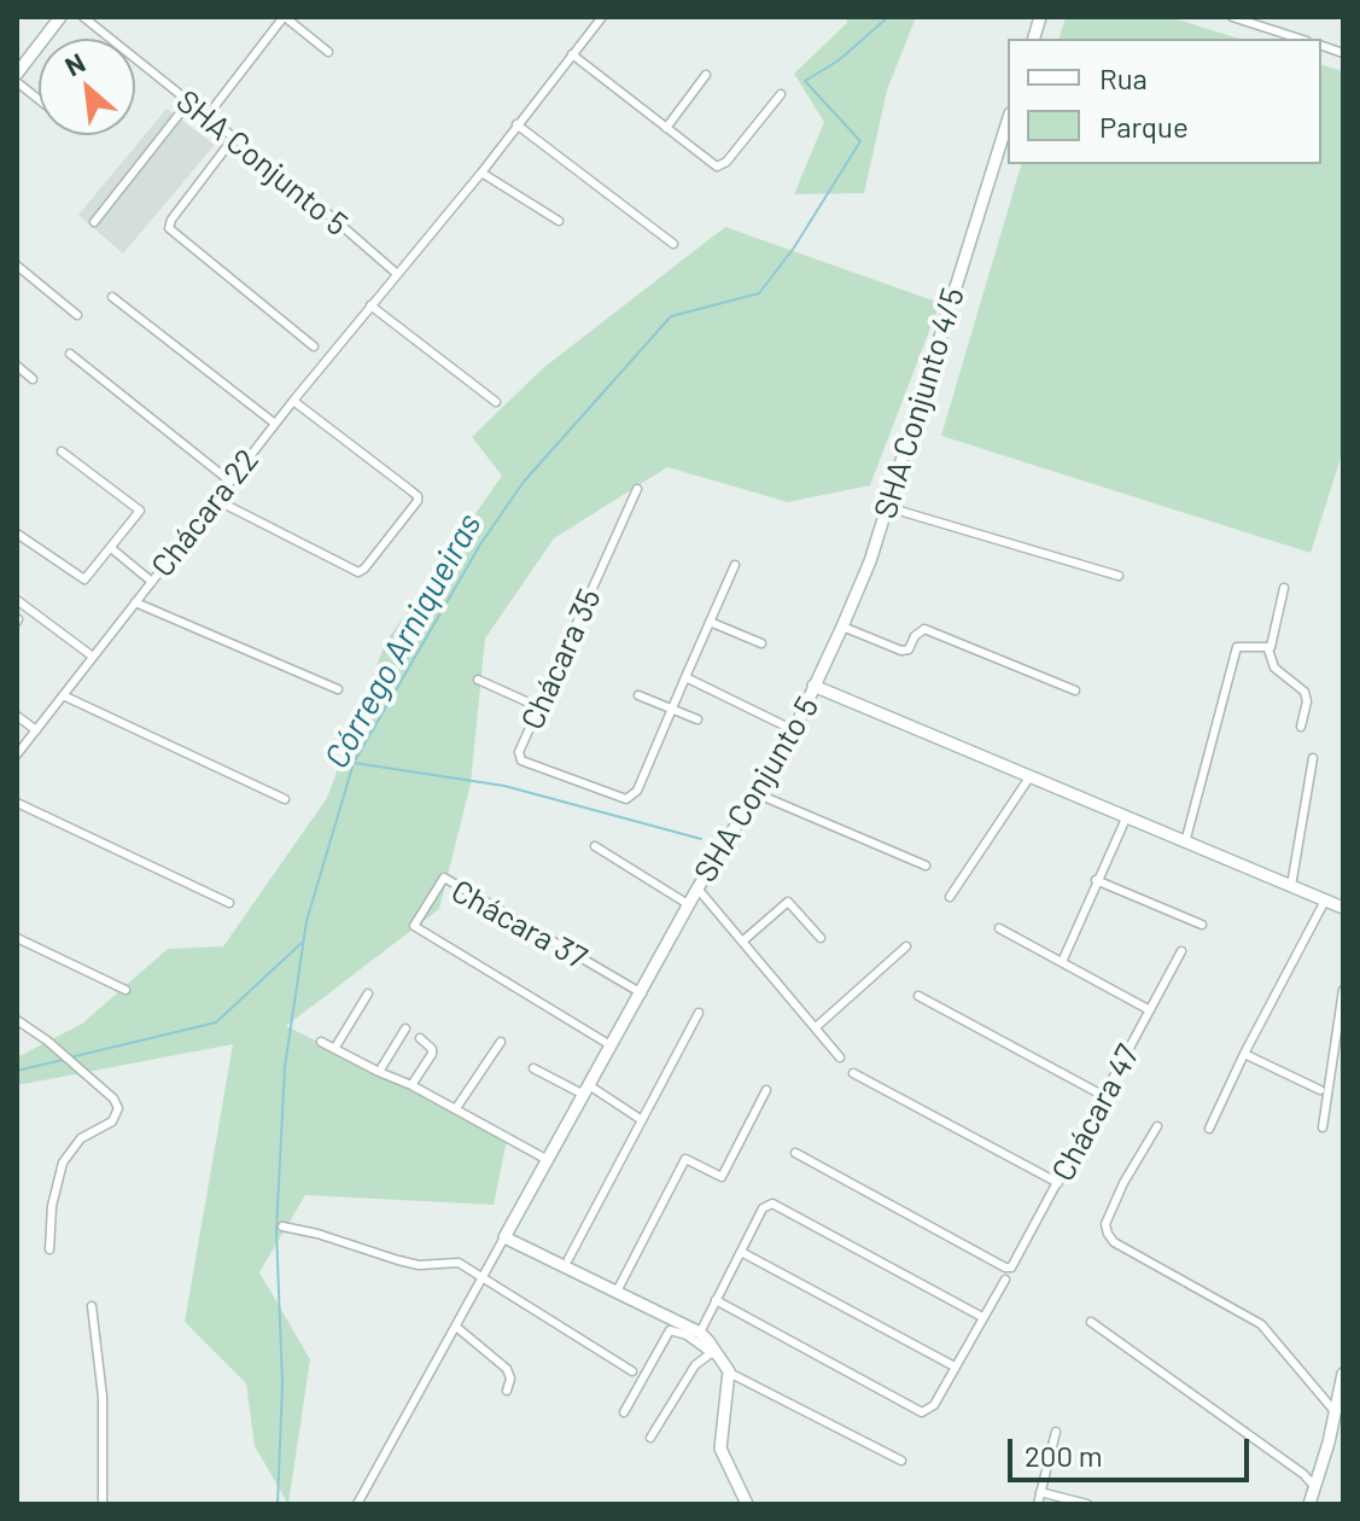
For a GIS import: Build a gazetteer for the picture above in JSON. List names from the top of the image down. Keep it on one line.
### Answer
{"streets":{"street":["SHA Conjunto 5","SHA Conjunto 4/5","Chácara 22","Chácara 35","Chácara 37","Chácara 47"]},"crossings":[["SHA Conjunto 5","SHA Conjunto 4/5"],["SHA Conjunto 5","Chácara 22"],["SHA Conjunto 5","Chácara 37"]],"water":["Córrego Arniqueiras"],"legend":["Rua","Parque"],"scale_bar":"200 m","north":"top left"}
